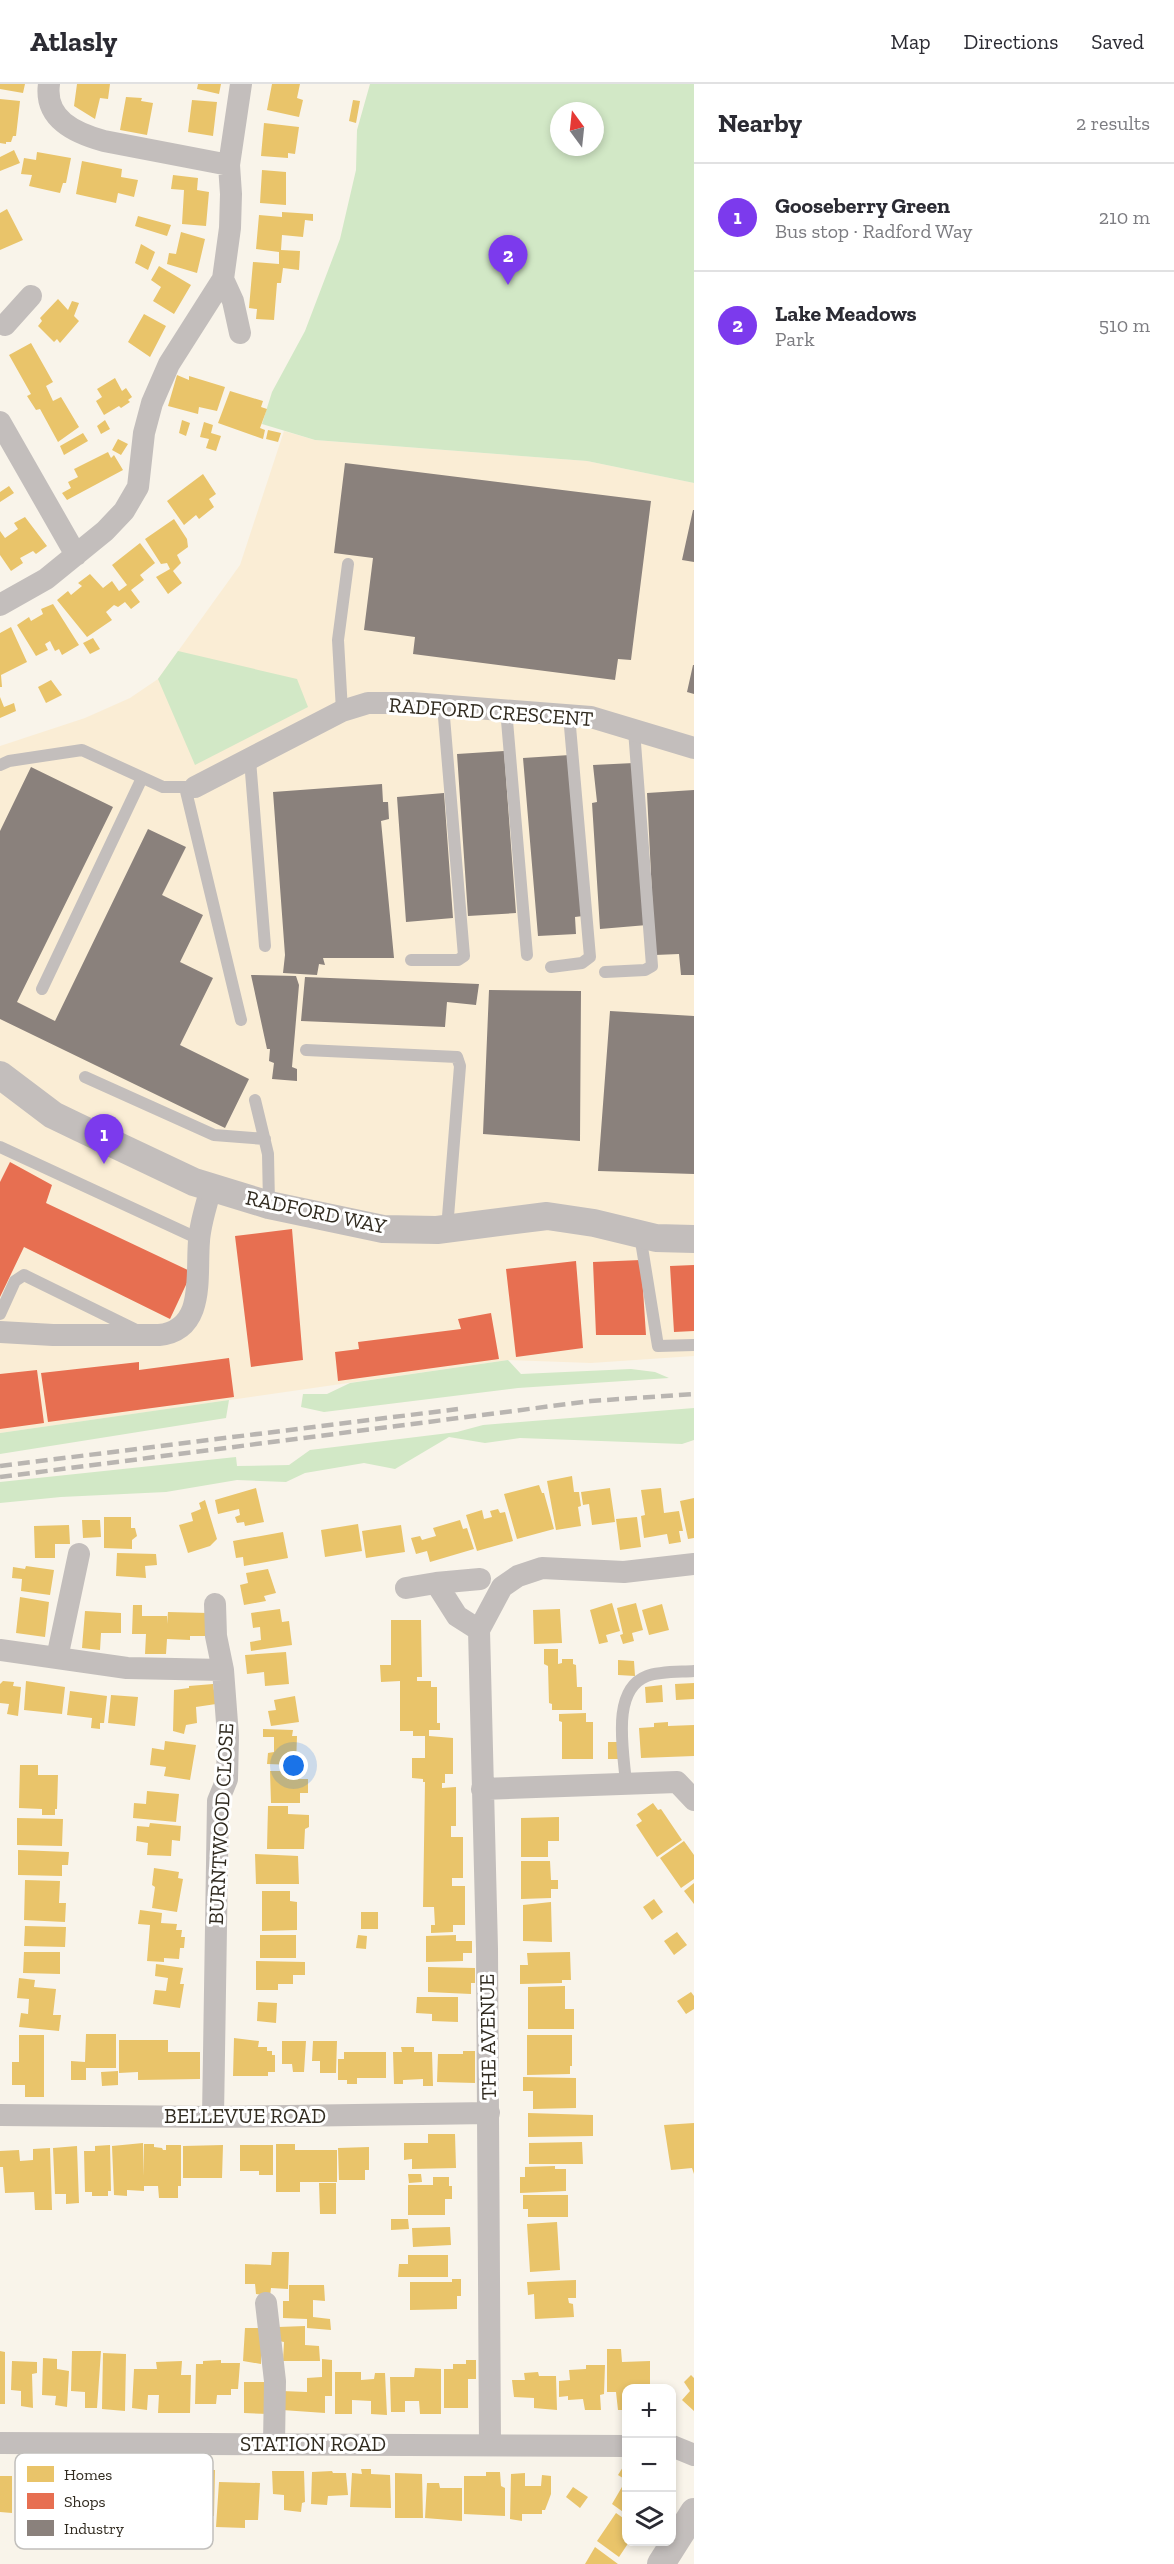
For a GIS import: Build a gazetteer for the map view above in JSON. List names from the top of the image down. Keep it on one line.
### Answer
{"streets":{"street":["RADFORD CRESCENT","RADFORD WAY","BURNTWOOD CLOSE","THE AVENUE","BELLEVUE ROAD","STATION ROAD"]},"crossings":[["BURNTWOOD CLOSE","BELLEVUE ROAD"],["THE AVENUE","BELLEVUE ROAD"],["THE AVENUE","STATION ROAD"]],"legend":["Homes","Shops","Industry"],"north":"top","page":{"header":"Atlasly","nav":["Map","Directions","Saved"],"heading":["Nearby","2 results"],"list":[{"mark":"1","name":"Gooseberry Green","note":"Bus stop · Radford Way","value":"210 m"},{"mark":"2","name":"Lake Meadows","note":"Park","value":"510 m"}],"pins":["2","1"],"map_buttons":["+","−"]}}
